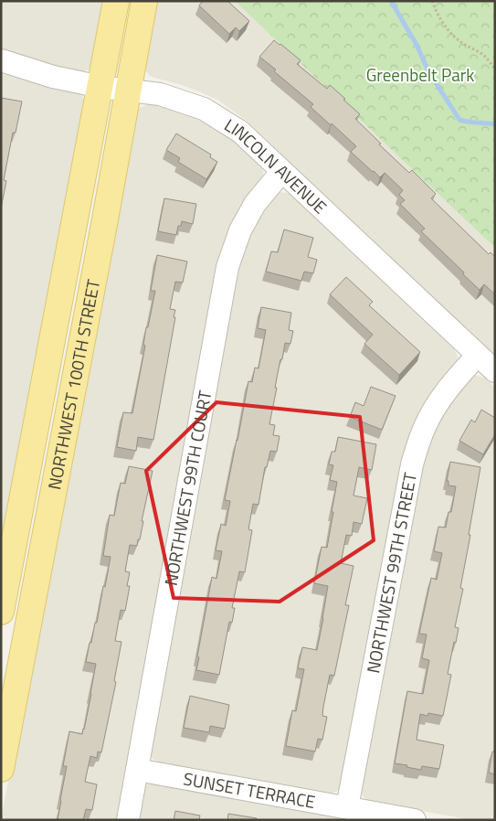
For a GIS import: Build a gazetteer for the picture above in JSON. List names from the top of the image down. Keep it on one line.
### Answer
{"streets":{"main road":["NORTHWEST 100TH STREET"],"street":["LINCOLN AVENUE","NORTHWEST 99TH COURT","NORTHWEST 99TH STREET","SUNSET TERRACE"]},"crossings":[["LINCOLN AVENUE","NORTHWEST 100TH STREET"],["LINCOLN AVENUE","NORTHWEST 99TH COURT"],["LINCOLN AVENUE","NORTHWEST 99TH STREET"],["NORTHWEST 99TH COURT","SUNSET TERRACE"],["NORTHWEST 99TH STREET","SUNSET TERRACE"]],"parks":["Greenbelt Park"]}
